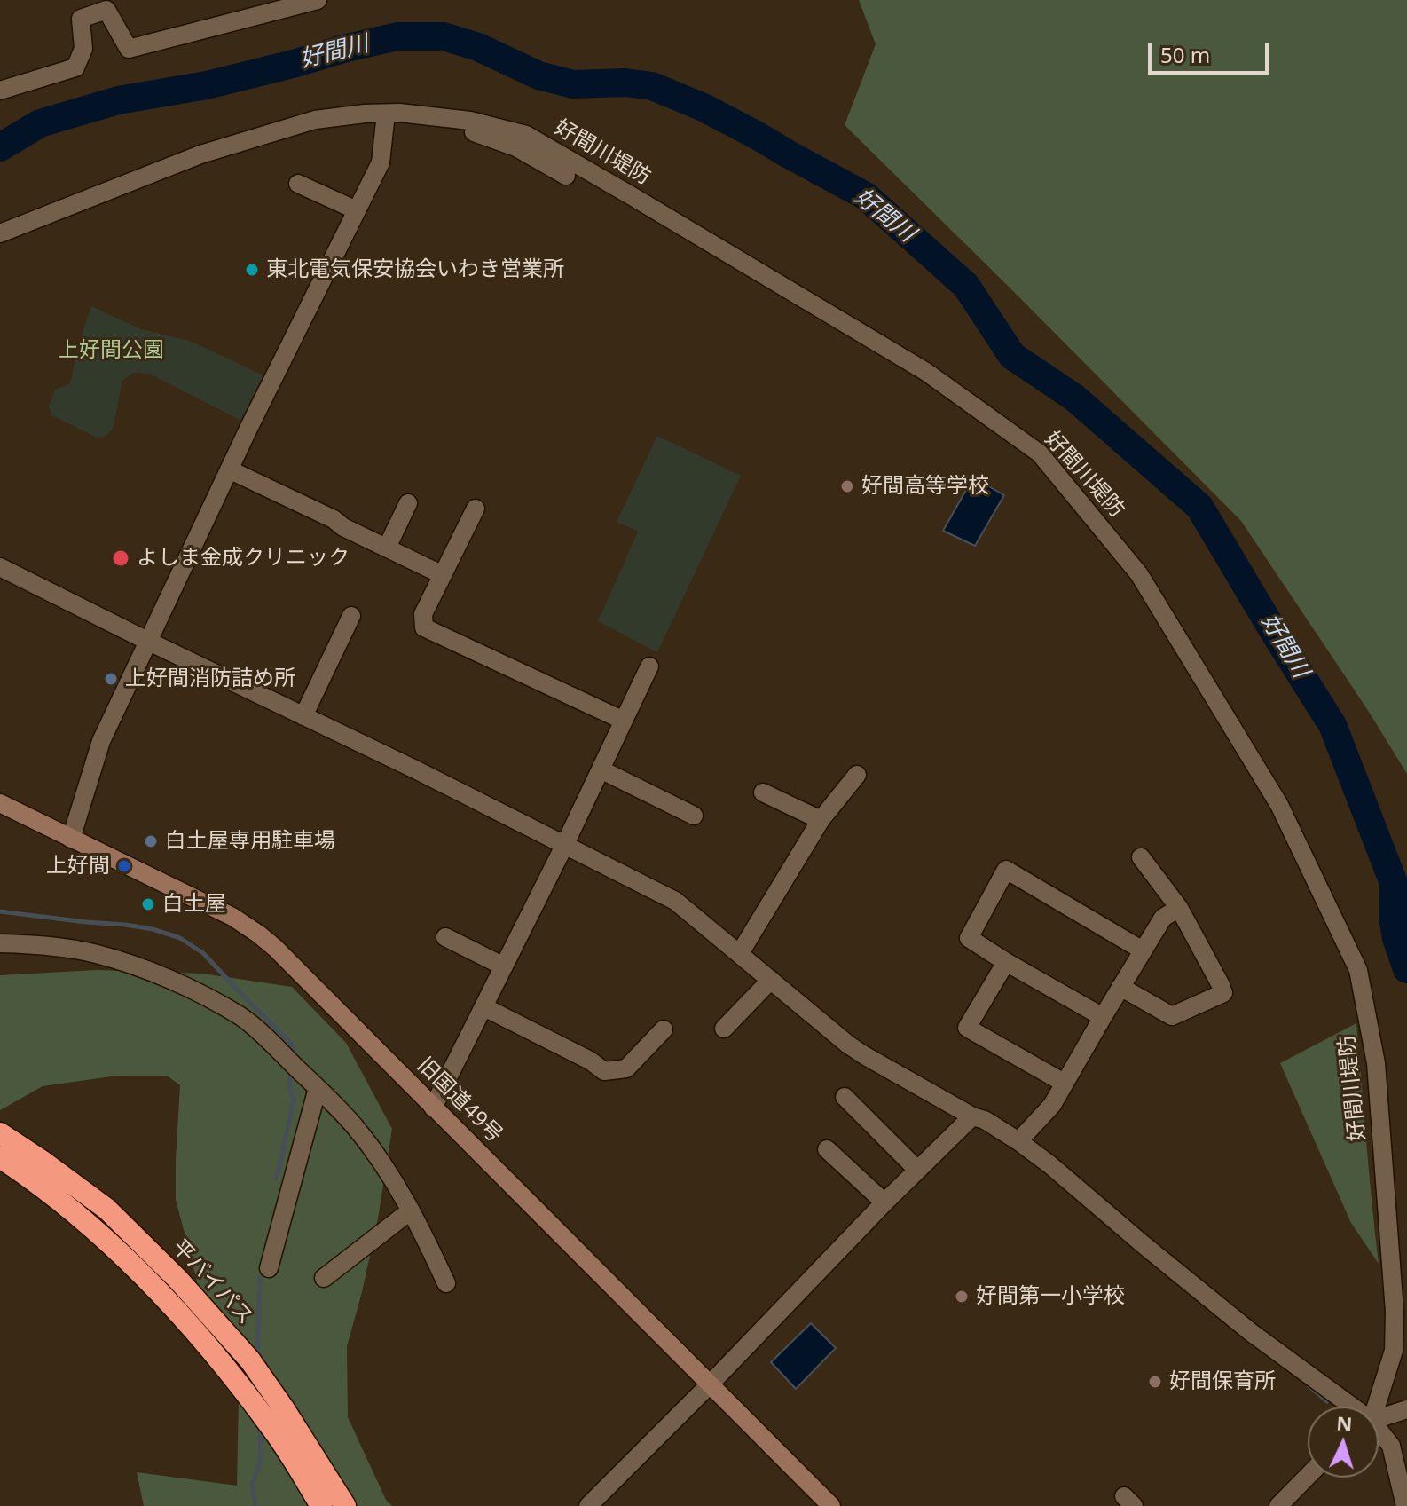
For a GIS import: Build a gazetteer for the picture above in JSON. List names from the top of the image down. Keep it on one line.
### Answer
{"streets":{"highway":["平バイパス"],"street":["好間川堤防","旧国道49号"]},"water":["好間川"],"parks":["上好間公園"],"places":["東北電気保安協会いわき営業所","好間高等学校","よしま金成クリニック","上好間消防詰め所","白土屋専用駐車場","上好間","白土屋","好間第一小学校","好間保育所"],"scale_bar":"50 m","north":"top"}
